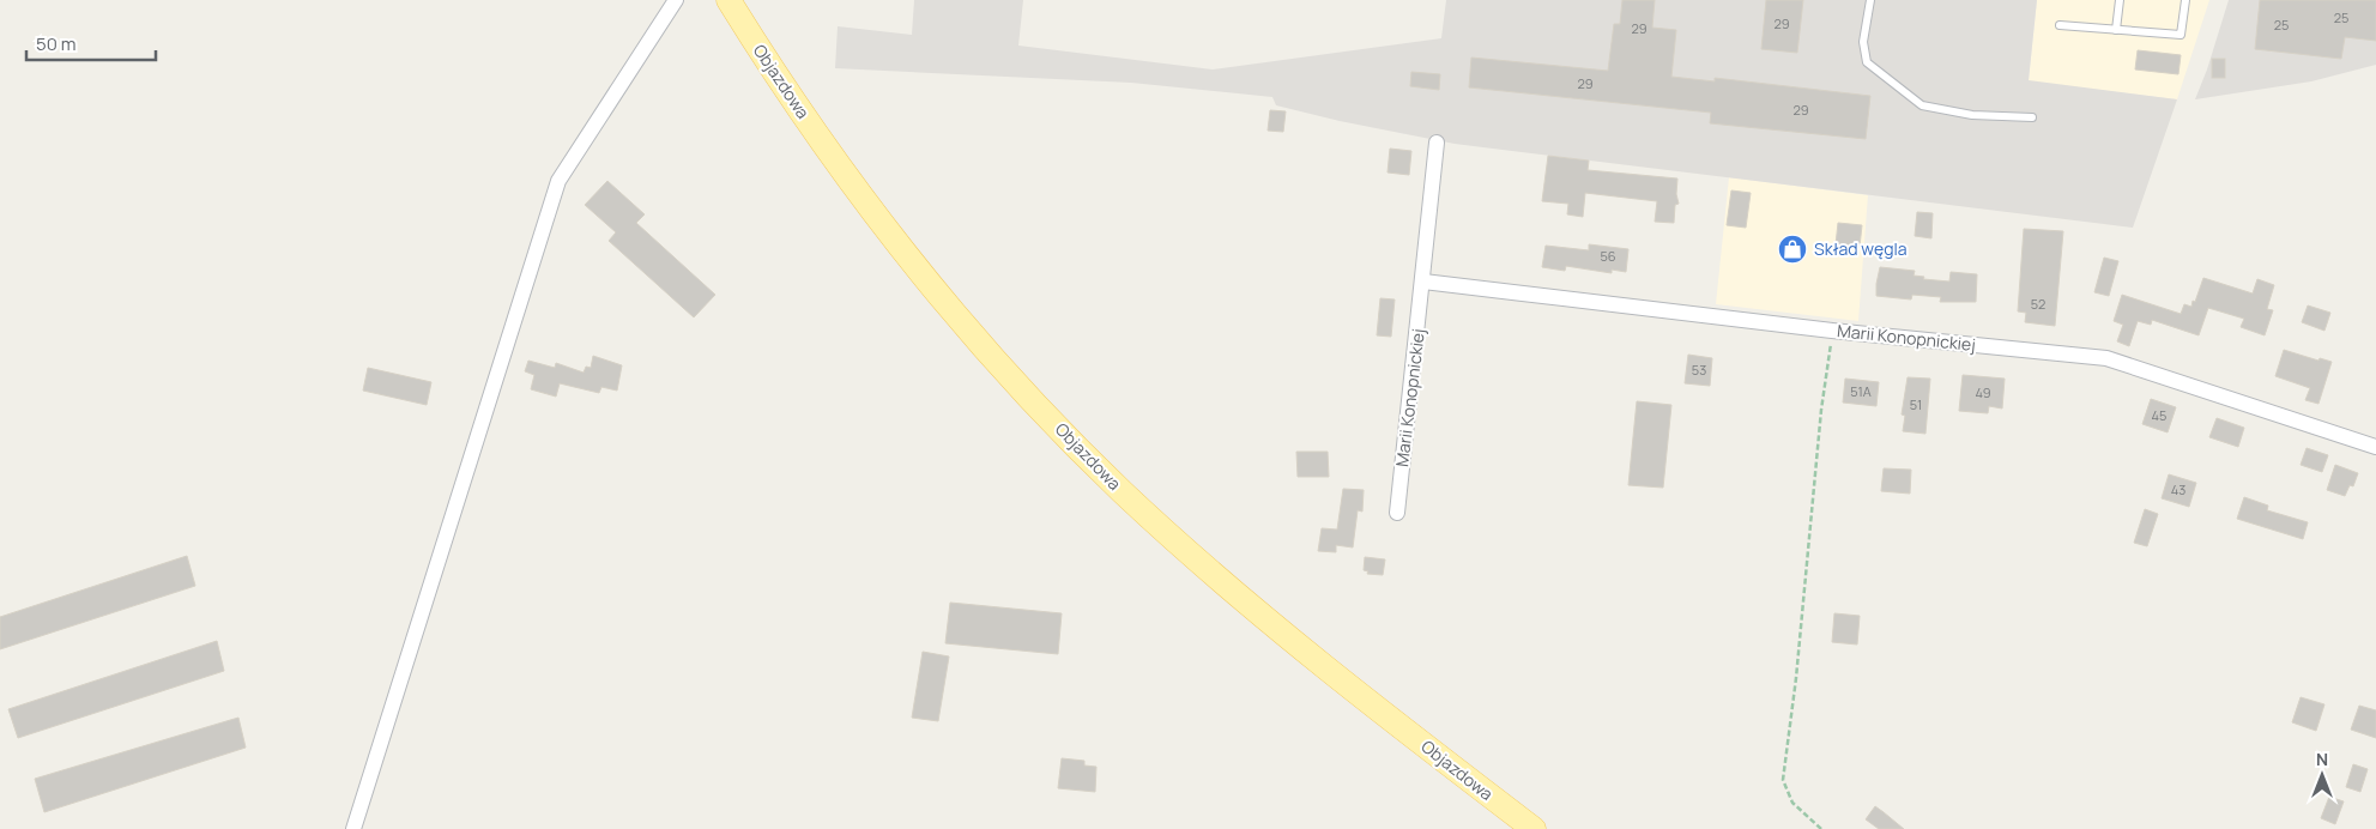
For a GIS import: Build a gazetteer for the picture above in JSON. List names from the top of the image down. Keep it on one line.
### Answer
{"streets":{"main road":["Objazdowa"],"street":["Marii Konopnickiej"]},"places":{"shop":["Skład węgla"]},"house_numbers":["25","29","25","29","29","29","56","52","53","51A","49","51","45","43"],"scale_bar":"50 m","north":"top"}
